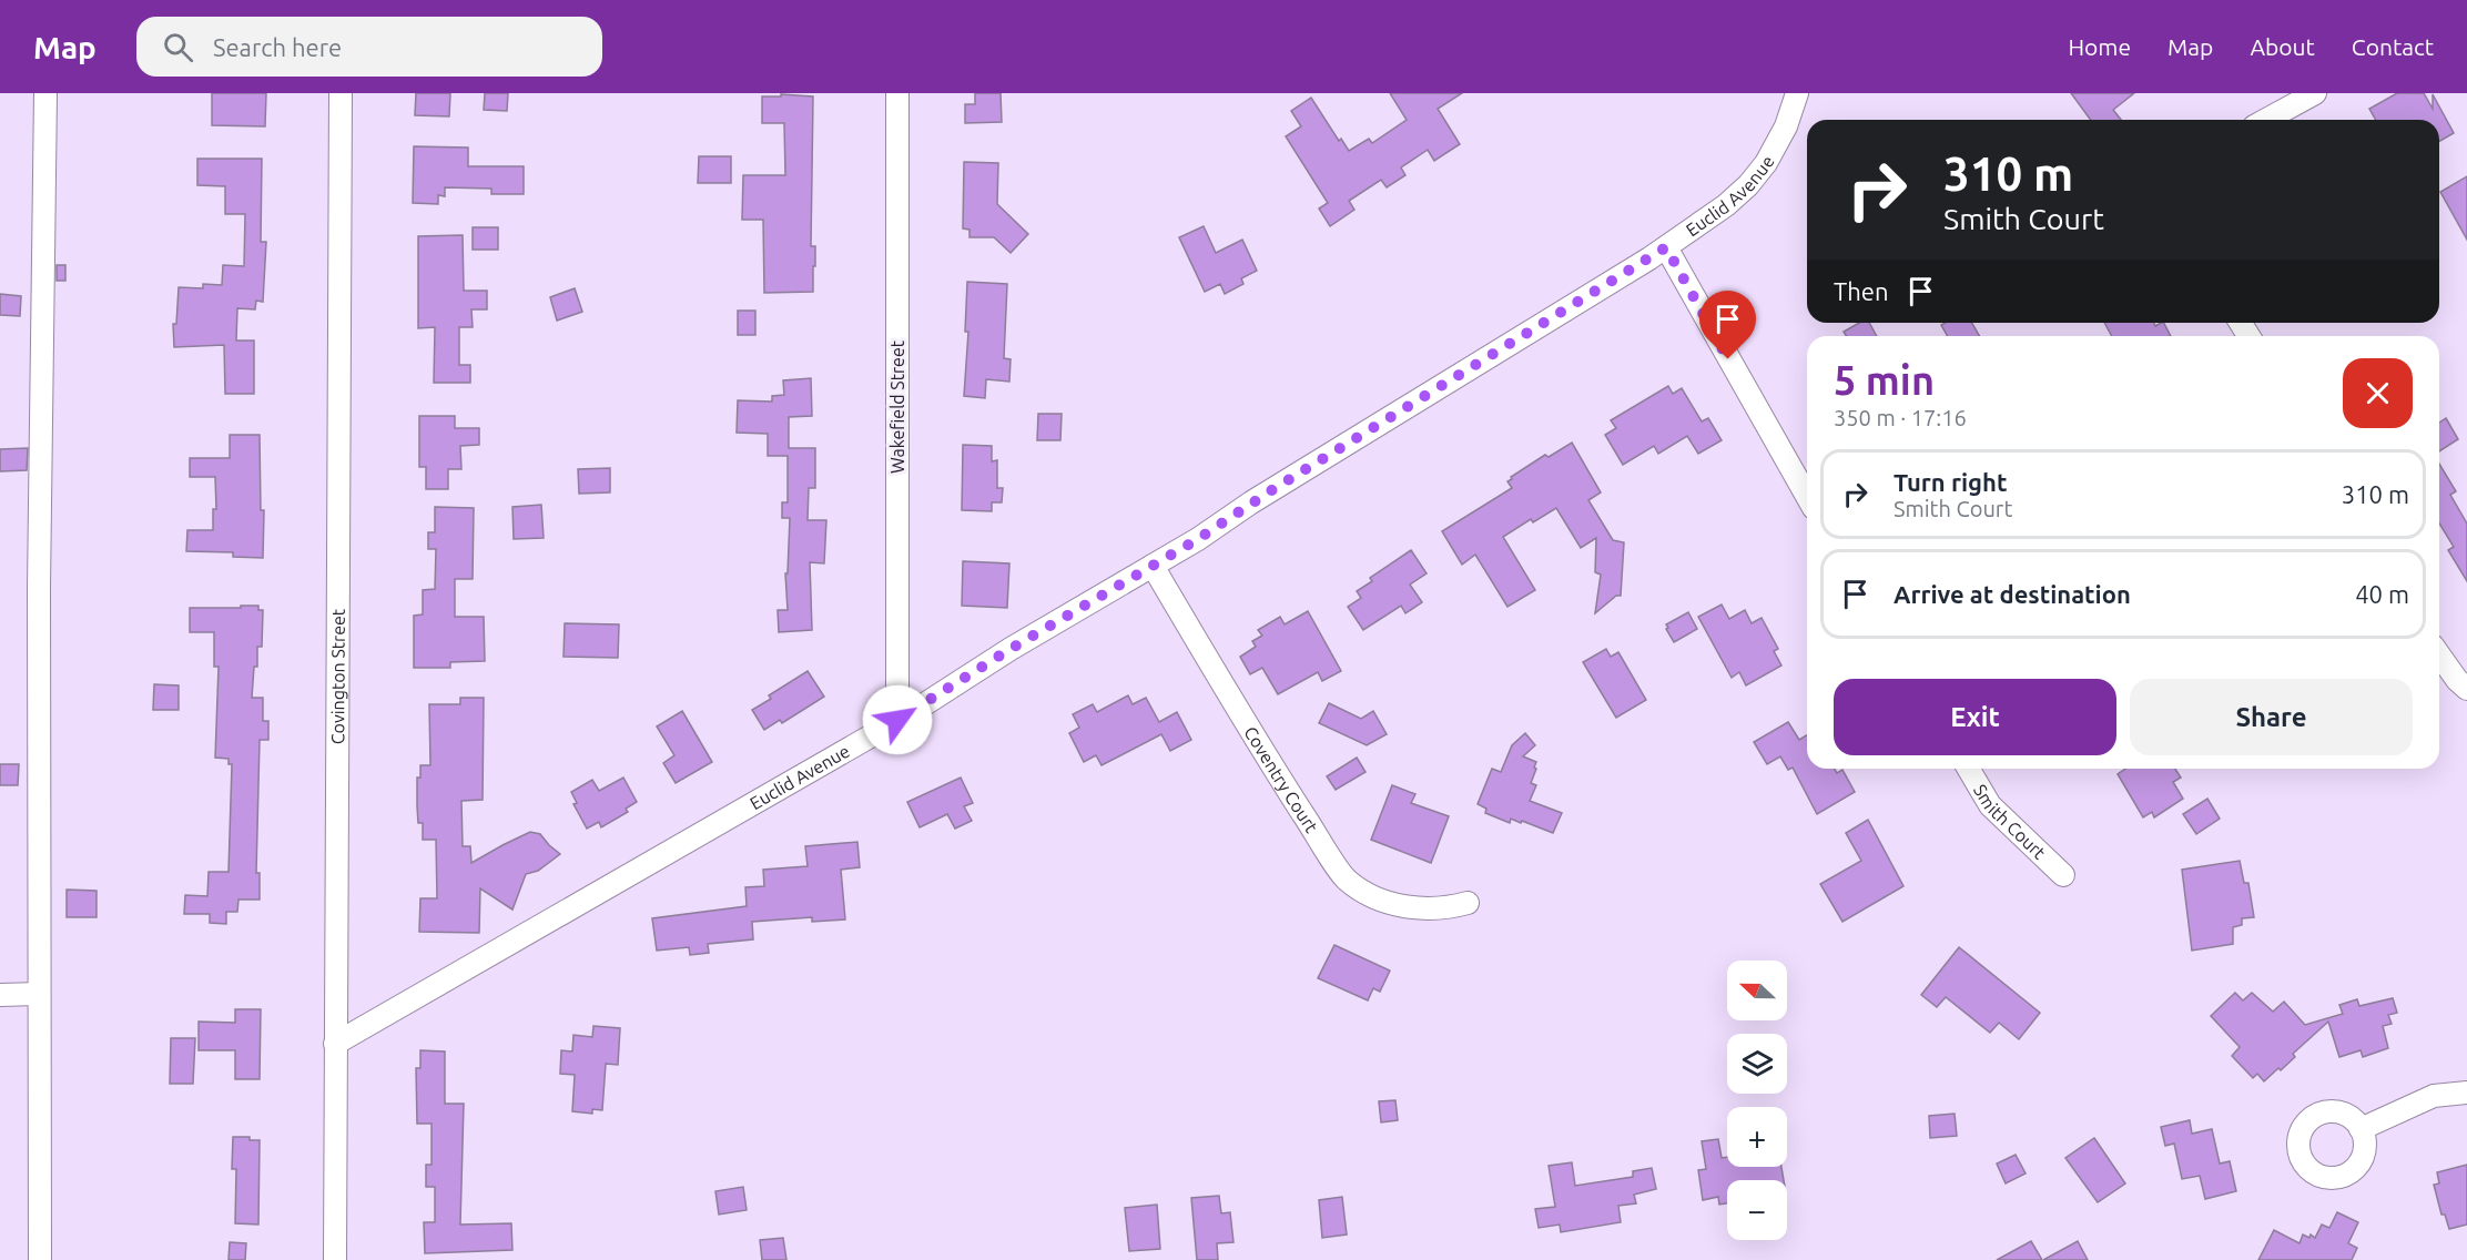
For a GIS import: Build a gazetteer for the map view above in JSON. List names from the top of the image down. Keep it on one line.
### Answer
{"streets":{"street":["Euclid Avenue","Wakefield Street","Covington Street","Coventry Court","Smith Court"]},"crossings":[["Euclid Avenue","Wakefield Street"],["Euclid Avenue","Covington Street"],["Euclid Avenue","Coventry Court"]],"north":"left","page":{"header":"Map","search":"Search here","nav":["Home","Map","About","Contact"],"turn":["310 m","Smith Court"],"then":"Then","heading":["5 min","350 m · 17:16"],"list":[{"name":"Turn right","note":"Smith Court","value":"310 m"},{"name":"Arrive at destination","value":"40 m"}],"buttons":["Exit","Share"],"map_buttons":["+","−"]}}
